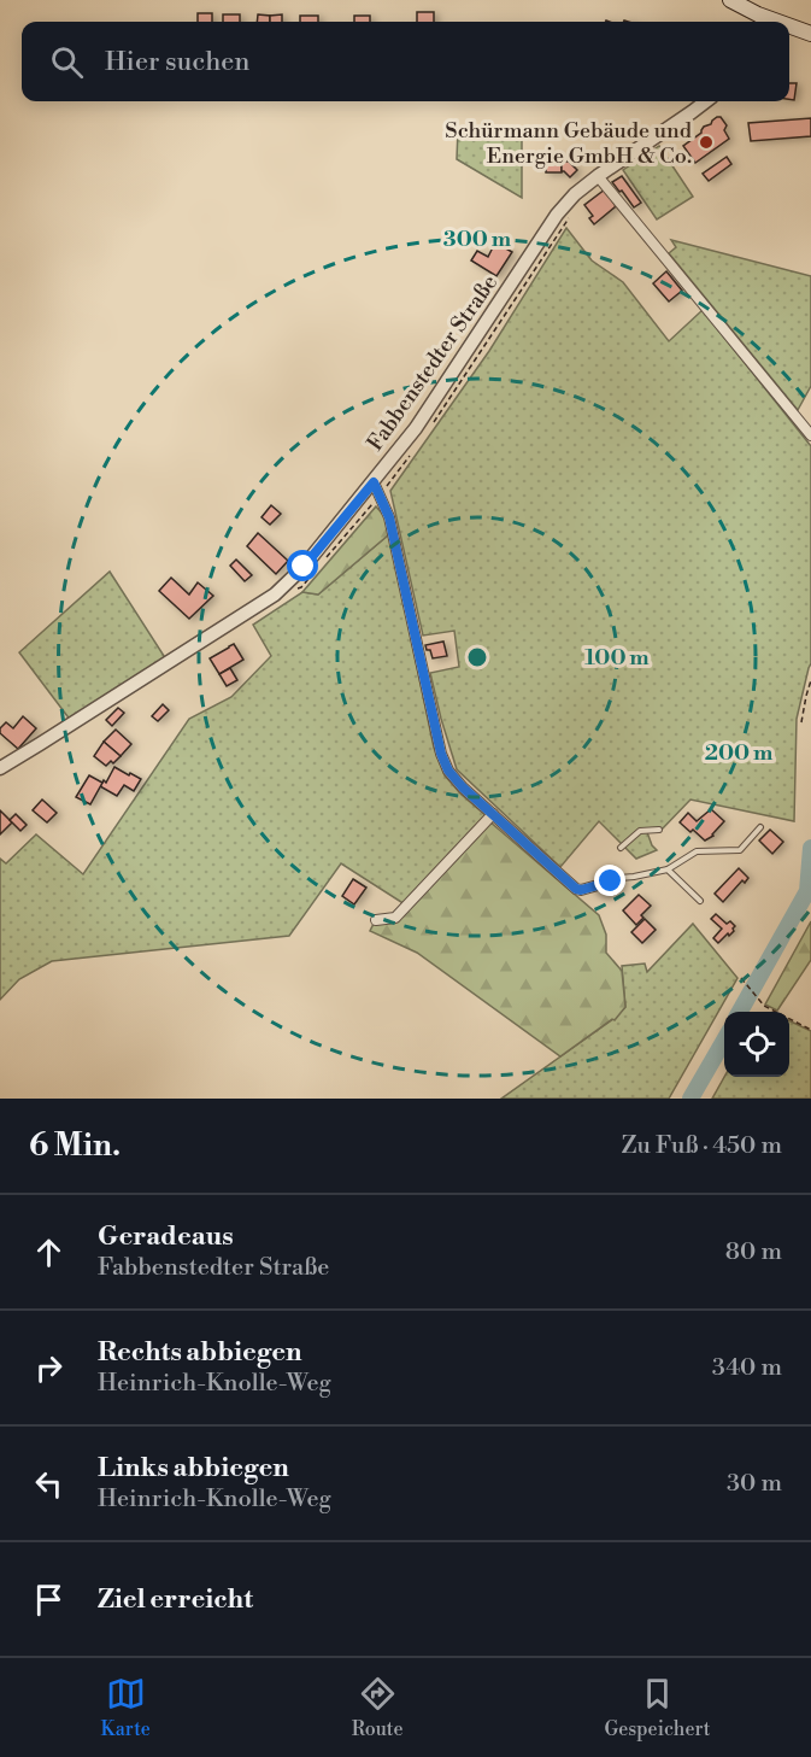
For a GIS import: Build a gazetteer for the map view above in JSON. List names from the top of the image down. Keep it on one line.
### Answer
{"streets":{"street":["Fabbenstedter Straße"]},"places":["Schürmann Gebäude und Energie GmbH & Co."],"page":{"search":"Hier suchen","heading":["6 Min.","Zu Fuß · 450 m"],"list":[["Geradeaus","Fabbenstedter Straße","80 m"],["Rechts abbiegen","Heinrich-Knolle-Weg","340 m"],["Links abbiegen","Heinrich-Knolle-Weg","30 m"],"Ziel erreicht"],"nav":["Karte","Route","Gespeichert"]},"rings":["300 m","100 m","200 m"]}
